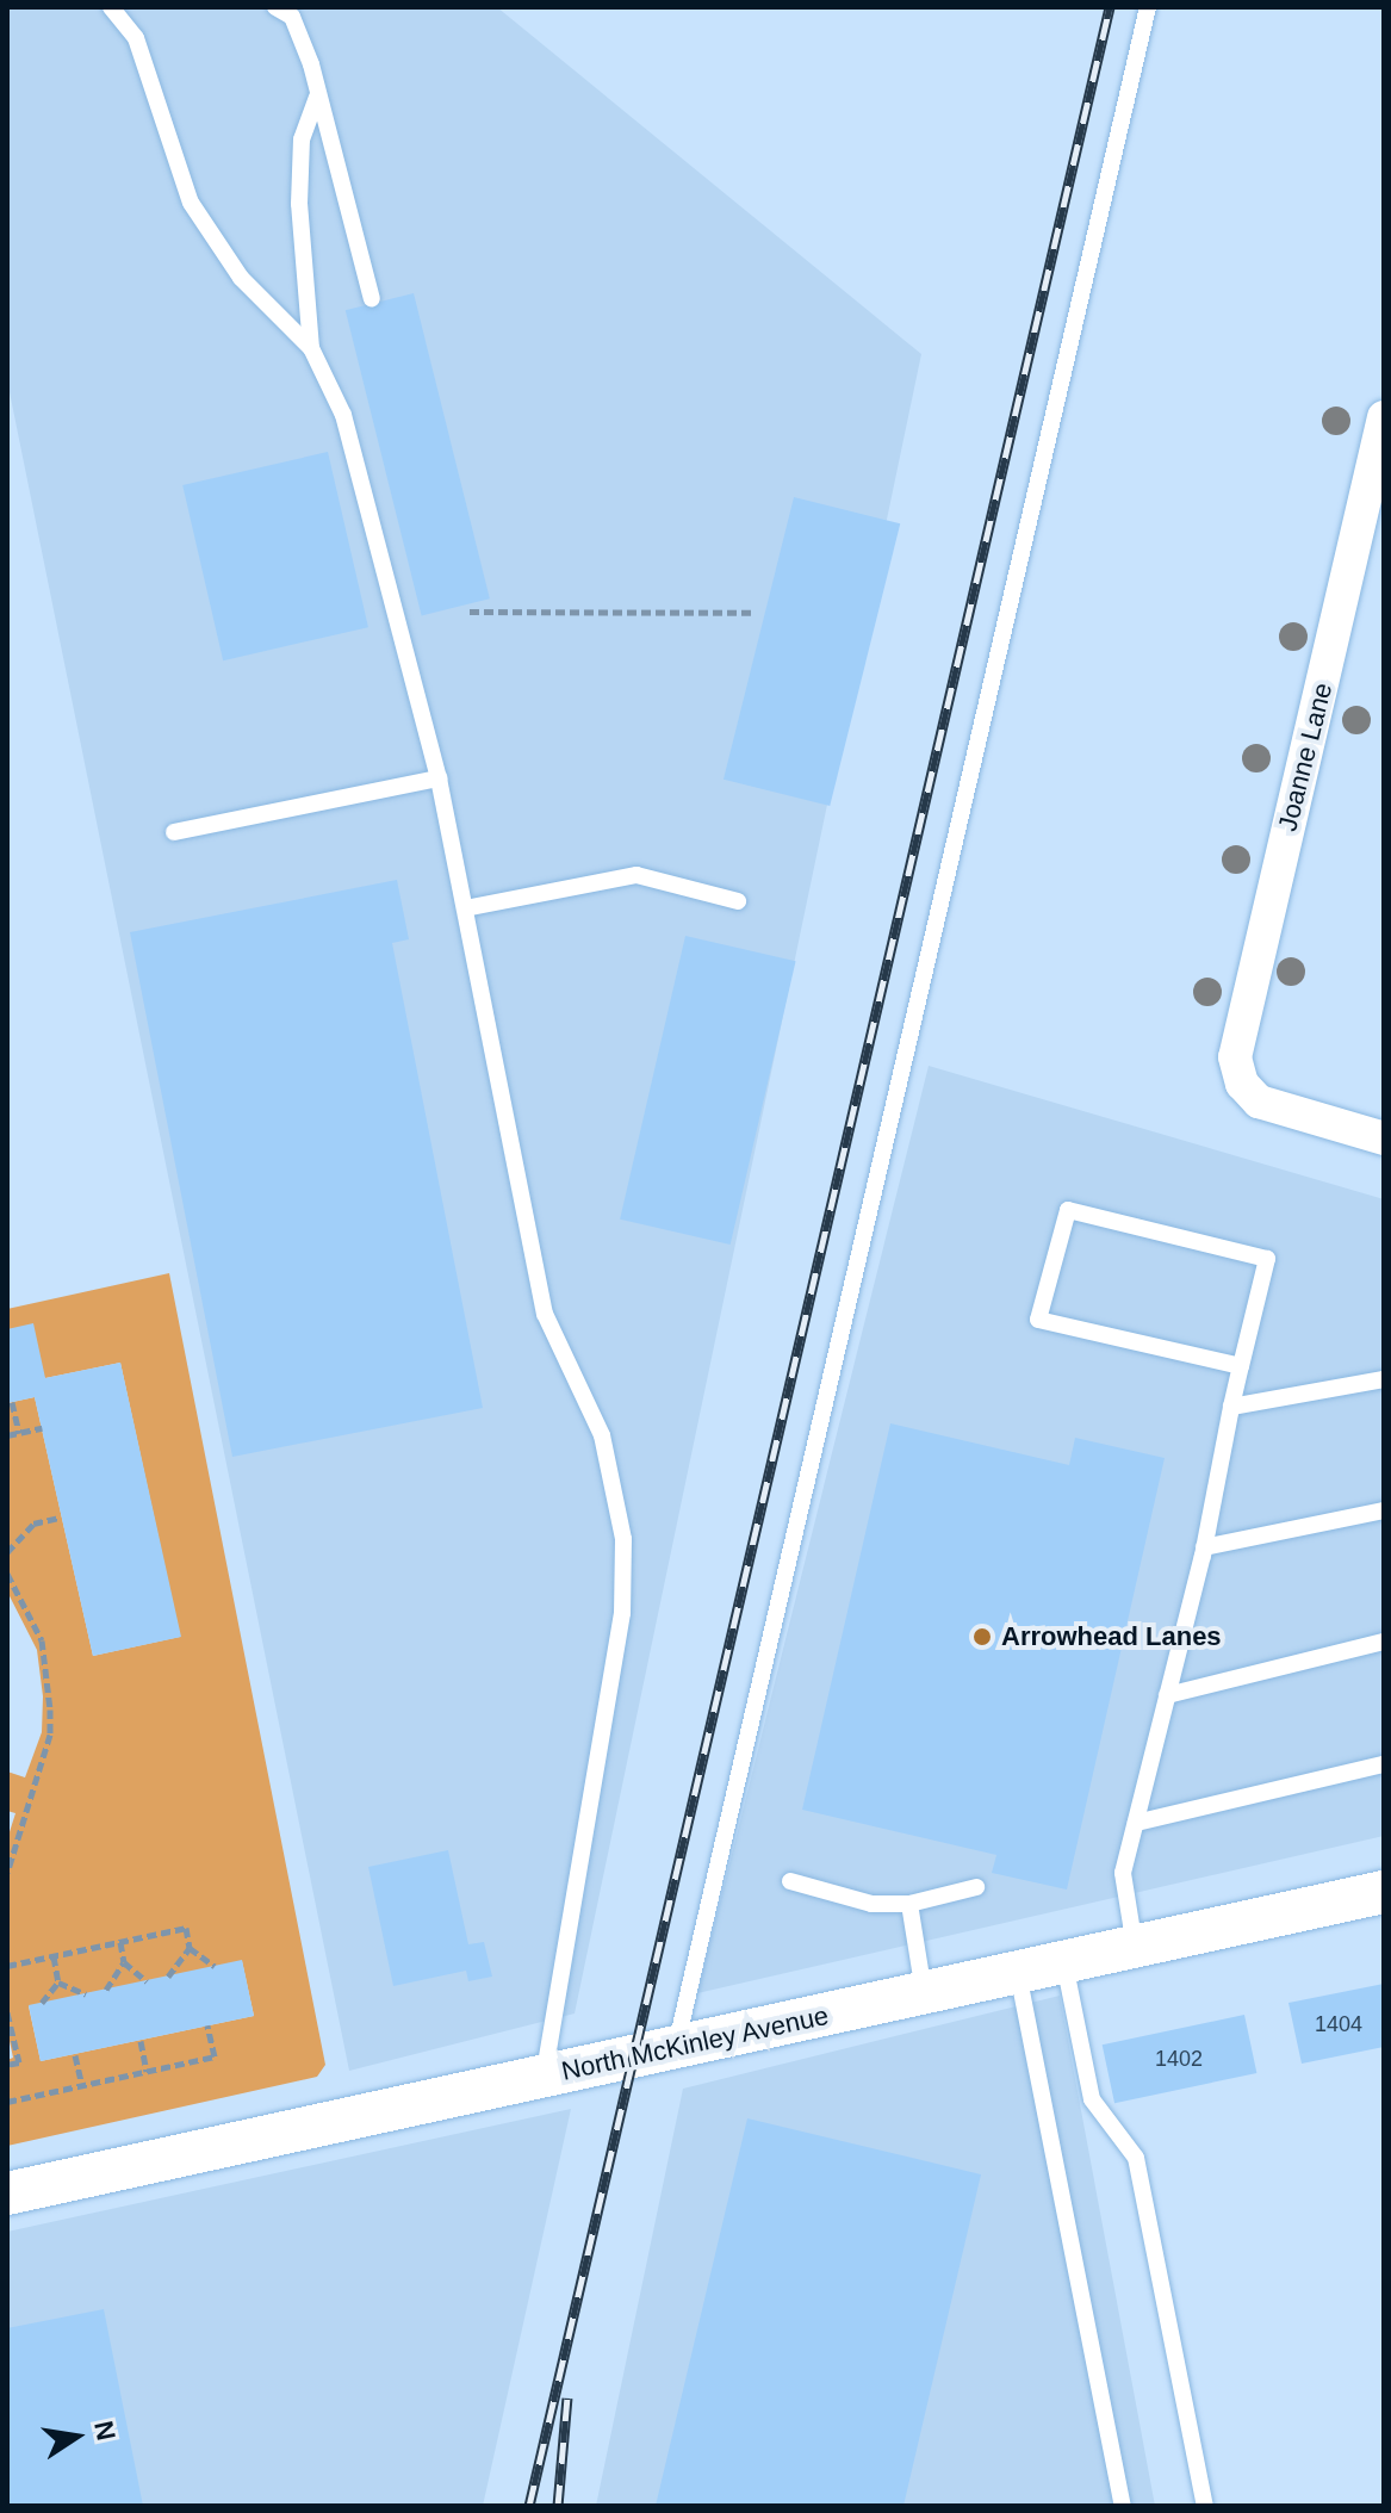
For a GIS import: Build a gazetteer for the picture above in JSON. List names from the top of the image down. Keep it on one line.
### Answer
{"streets":{"street":["Joanne Lane","North McKinley Avenue"]},"places":["Arrowhead Lanes"],"house_numbers":["1404","1402"],"north":"right"}
